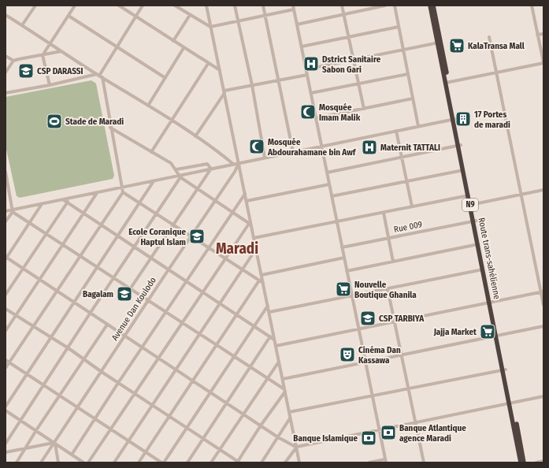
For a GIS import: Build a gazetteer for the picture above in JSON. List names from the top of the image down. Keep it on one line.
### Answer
{"streets":{"highway":["N9","Route trans-sahélienne"],"street":["Rue 009","Avenue Dan Koulodo"]},"crossings":[["N9","Route trans-sahélienne"],["Rue 009","Route trans-sahélienne"]],"districts":["Maradi"],"places":{"supermarket":["KalaTransa Mall","Nouvelle Boutique Ghanila","Jajja Market"],"hospital":["Dstrict Sanitaire Sabon Gari","Maternit TATTALI"],"school or university":["CSP DARASSI","Ecole Coranique Haptul Islam","Bagalam","CSP TARBIYA"],"mosque":["Mosquée Imam Malik","Mosquée Abdourahamane bin Awf"],"building":["17 Portes de maradi"],"sports":["Stade de Maradi"],"theatre":["Cinéma Dan Kassawa"],"bank":["Banque Atlantique agence Maradi","Banque Islamique"]}}
